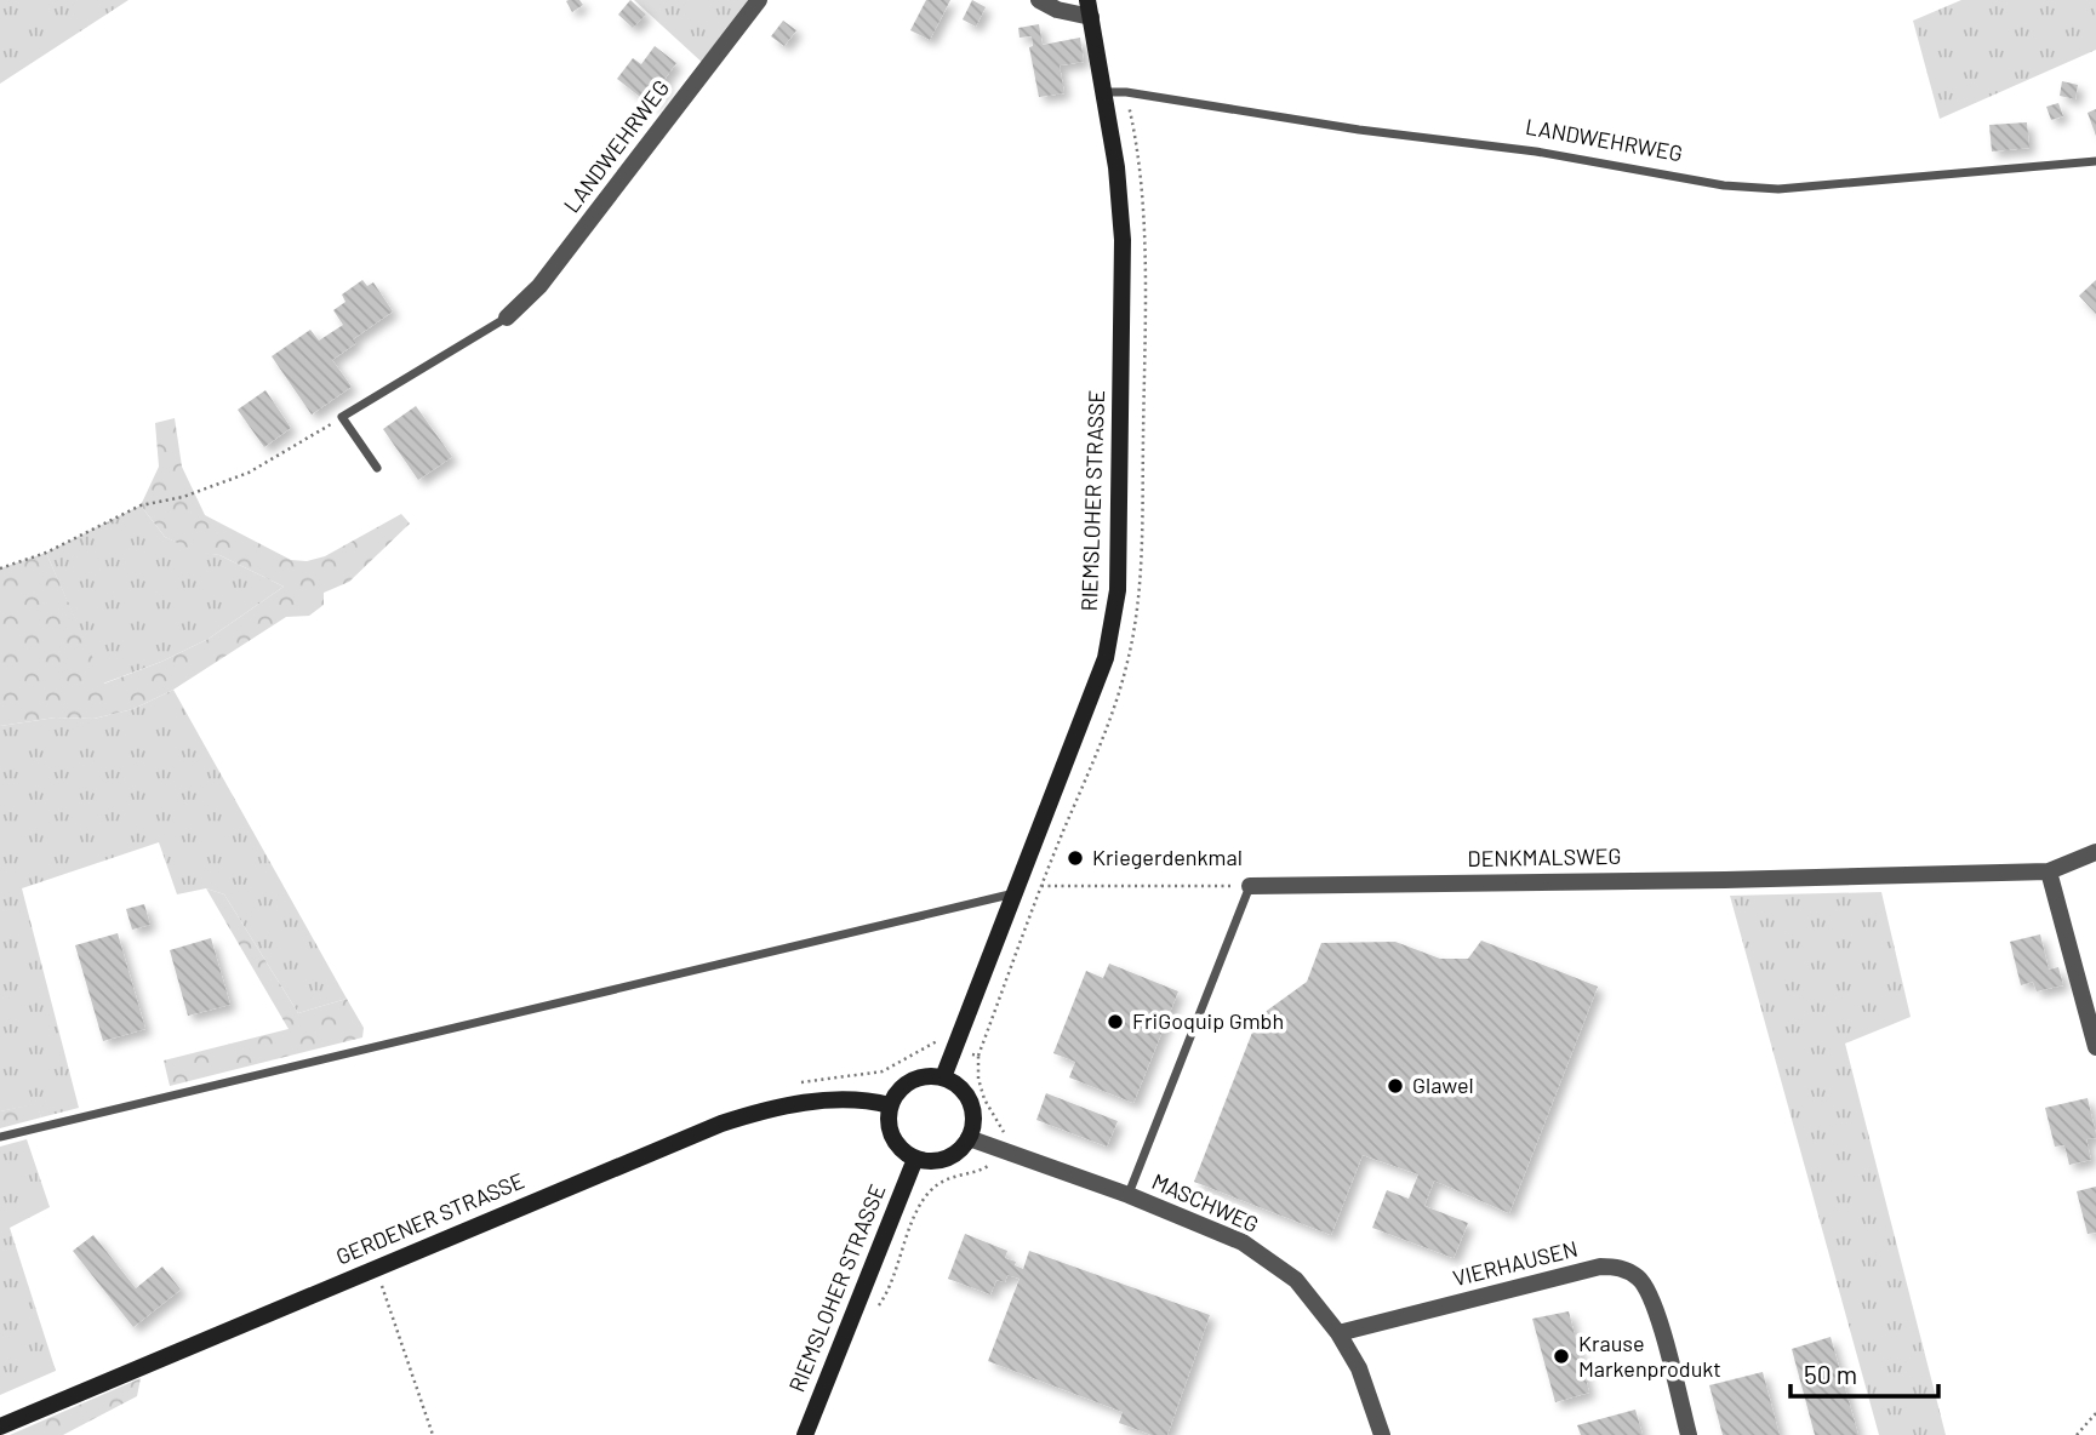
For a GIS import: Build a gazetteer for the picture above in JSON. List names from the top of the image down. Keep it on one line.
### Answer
{"streets":{"main road":["RIEMSLOHER STRASSE","GERDENER STRASSE"],"street":["LANDWEHRWEG","DENKMALSWEG","MASCHWEG","VIERHAUSEN"]},"crossings":[["LANDWEHRWEG","RIEMSLOHER STRASSE"],["RIEMSLOHER STRASSE","MASCHWEG"],["RIEMSLOHER STRASSE","GERDENER STRASSE"],["MASCHWEG","GERDENER STRASSE"],["MASCHWEG","VIERHAUSEN"]],"places":["Kriegerdenkmal","FriGoquip Gmbh","Glawel","Krause Markenprodukt"],"scale_bar":"50 m"}
